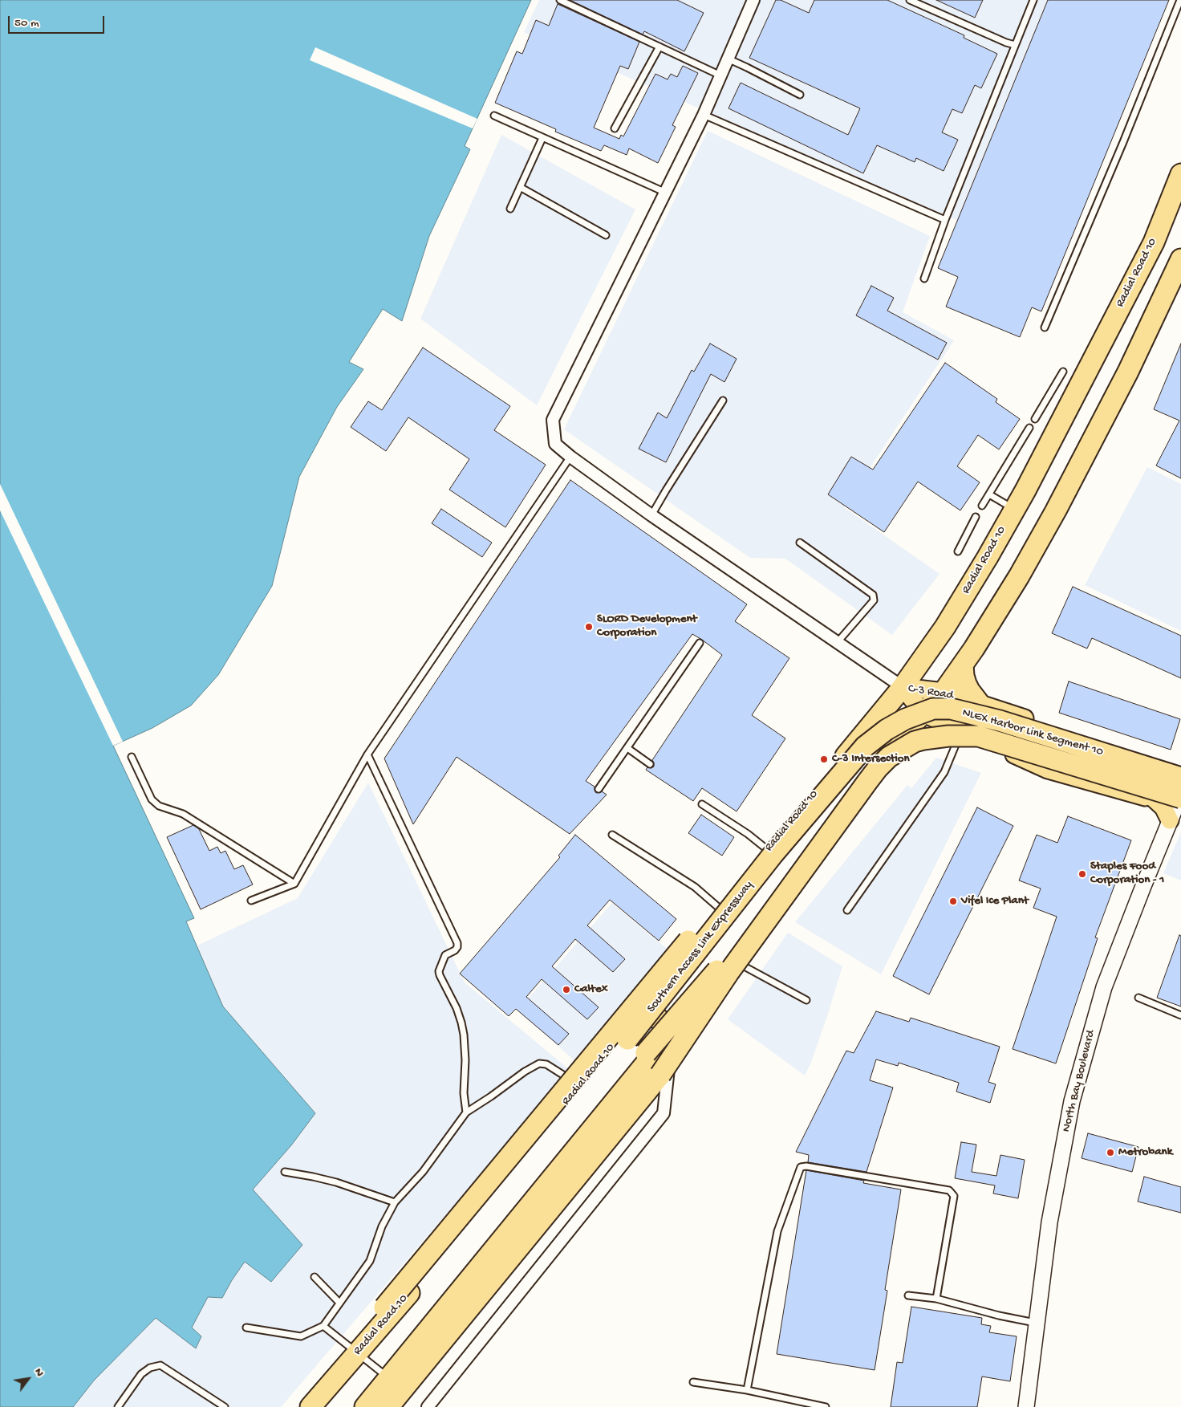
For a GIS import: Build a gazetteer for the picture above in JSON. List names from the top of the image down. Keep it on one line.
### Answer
{"streets":{"highway":["Radial Road 10","NLEX Harbor Link Segment 10","Southern Access Link Expressway"],"main road":["C-3 Road","North Bay Boulevard"]},"crossings":[["Radial Road 10","C-3 Road"],["Radial Road 10","NLEX Harbor Link Segment 10"],["Radial Road 10","Southern Access Link Expressway"],["C-3 Road","NLEX Harbor Link Segment 10"],["C-3 Road","North Bay Boulevard"],["NLEX Harbor Link Segment 10","Southern Access Link Expressway"],["NLEX Harbor Link Segment 10","North Bay Boulevard"]],"places":["SLORD Development Corporation","C-3 Intersection","Staples Food Corporation - 1","Vifel Ice Plant","Caltex","Metrobank"],"scale_bar":"50 m","north":"top right"}
